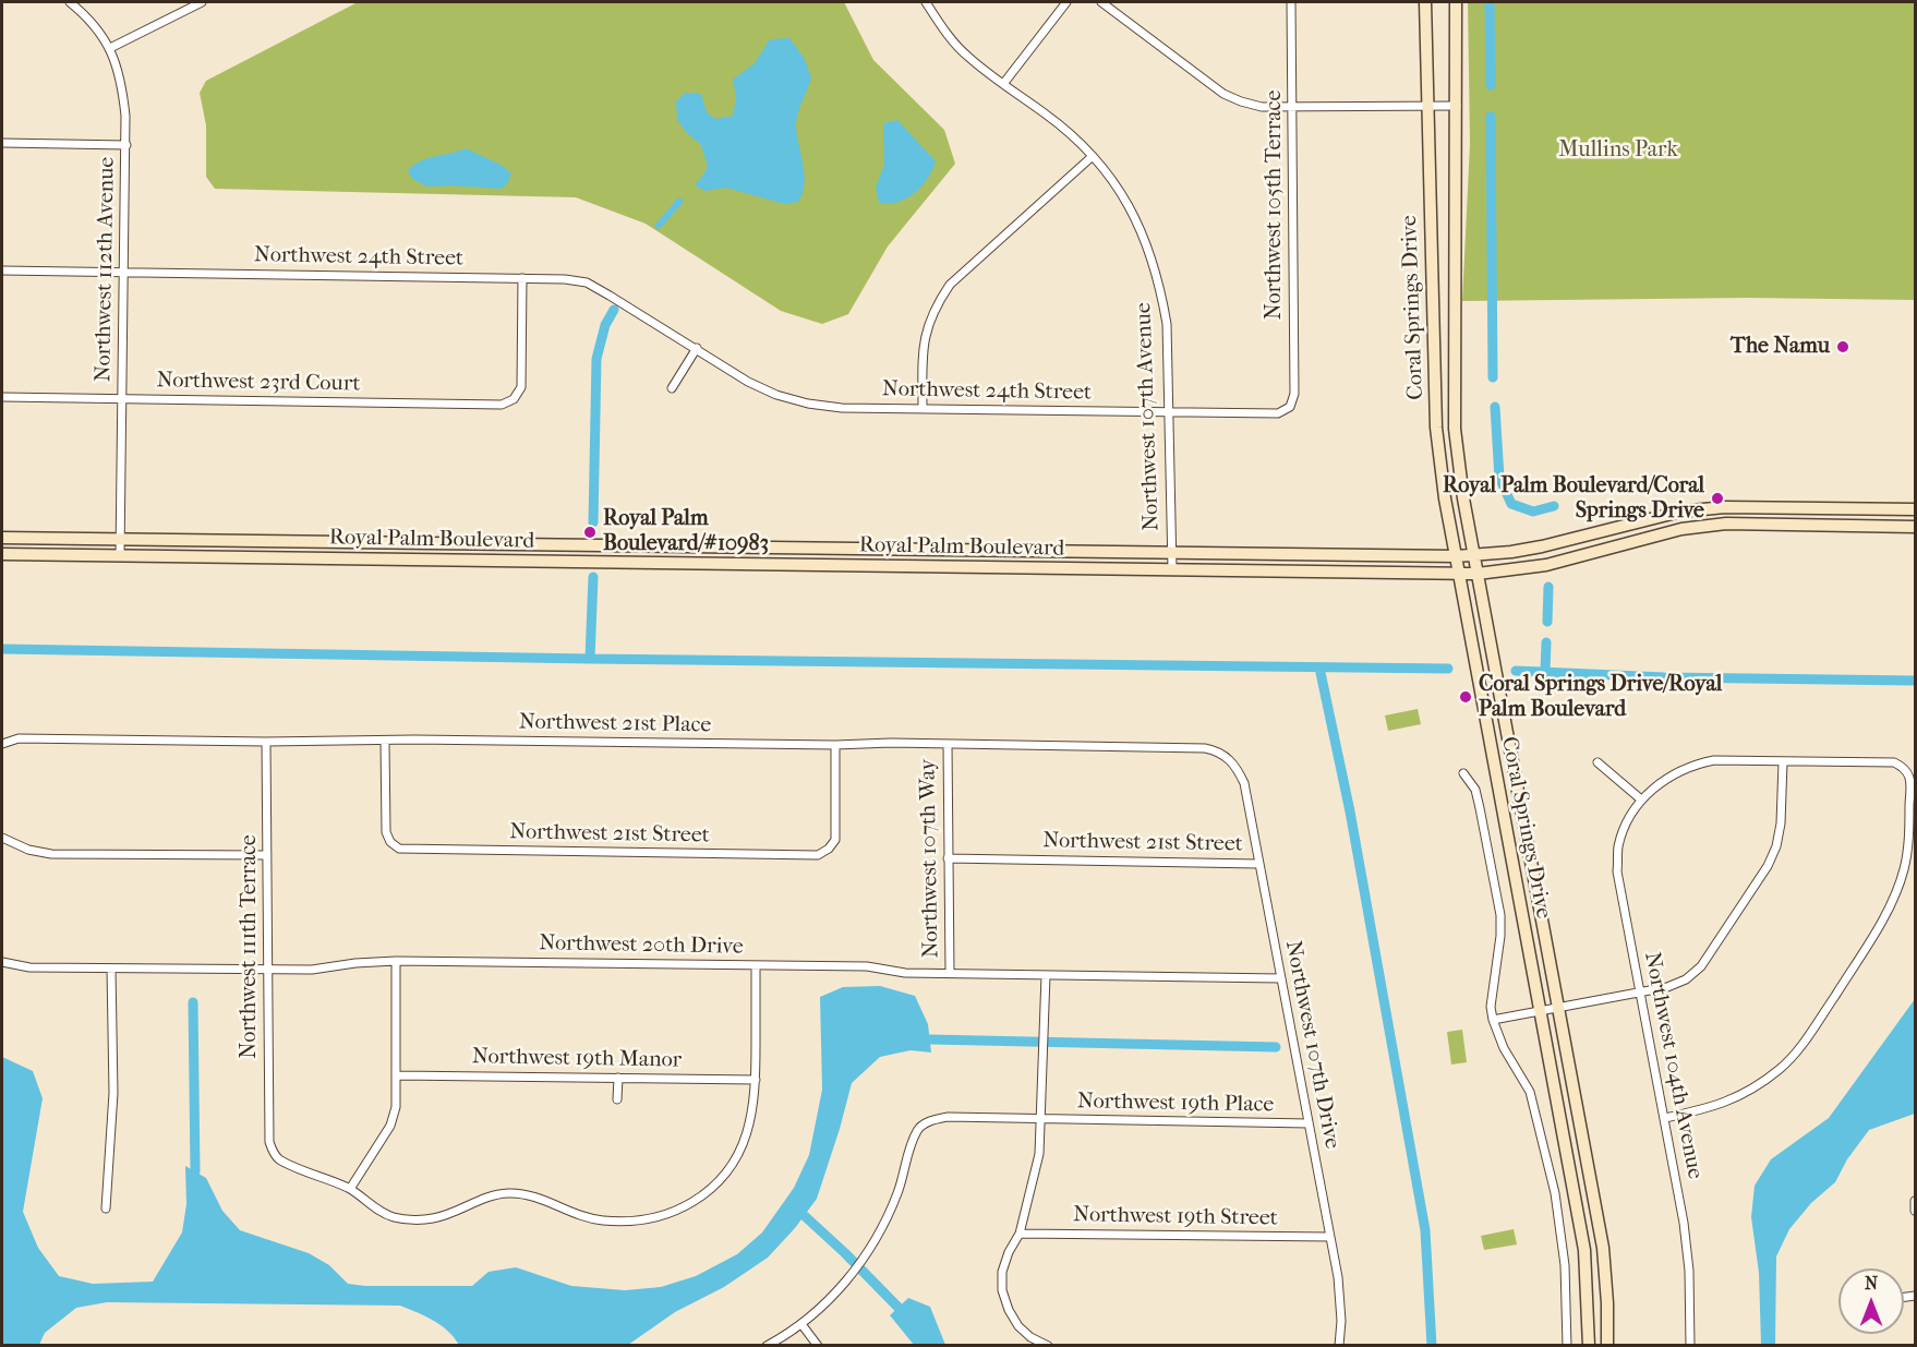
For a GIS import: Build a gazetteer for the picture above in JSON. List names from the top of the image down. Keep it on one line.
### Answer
{"streets":{"main road":["Coral Springs Drive","Royal Palm Boulevard"],"street":["Northwest 105th Terrace","Northwest 24th Street","Northwest 112th Avenue","Northwest 23rd Court","Northwest 107th Avenue","Northwest 21st Place","Northwest 21st Street","Northwest 107th Way","Northwest 20th Drive","Northwest 111th Terrace","Northwest 107th Drive","Northwest 19th Manor","Northwest 104th Avenue","Northwest 19th Place","Northwest 19th Street"]},"crossings":[["Northwest 105th Terrace","Northwest 24th Street"],["Northwest 24th Street","Northwest 112th Avenue"],["Northwest 24th Street","Northwest 23rd Court"],["Northwest 24th Street","Northwest 107th Avenue"],["Northwest 112th Avenue","Northwest 23rd Court"],["Northwest 112th Avenue","Royal Palm Boulevard"],["Coral Springs Drive","Royal Palm Boulevard"],["Northwest 107th Avenue","Royal Palm Boulevard"],["Northwest 21st Place","Northwest 21st Street"],["Northwest 21st Place","Northwest 107th Way"],["Northwest 21st Place","Northwest 111th Terrace"],["Northwest 21st Place","Northwest 107th Drive"],["Northwest 21st Street","Northwest 107th Way"],["Northwest 21st Street","Northwest 107th Drive"],["Northwest 107th Way","Northwest 20th Drive"],["Northwest 20th Drive","Northwest 111th Terrace"],["Northwest 20th Drive","Northwest 107th Drive"],["Northwest 107th Drive","Northwest 19th Place"],["Northwest 107th Drive","Northwest 19th Street"]],"parks":["Mullins Park"],"places":["The Namu","Royal Palm Boulevard/Coral Springs Drive","Royal Palm Boulevard/#10983","Coral Springs Drive/Royal Palm Boulevard"],"north":"top"}
